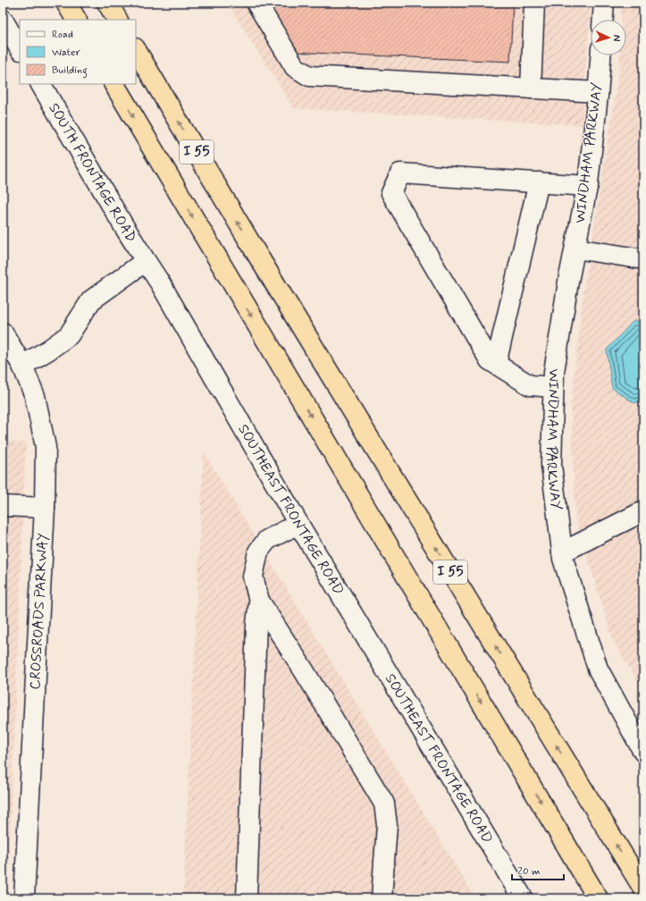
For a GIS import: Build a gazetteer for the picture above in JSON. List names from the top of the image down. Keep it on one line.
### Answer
{"streets":{"highway":["I 55"],"street":["WINDHAM PARKWAY","SOUTH FRONTAGE ROAD","SOUTHEAST FRONTAGE ROAD","CROSSROADS PARKWAY"]},"crossings":[["SOUTH FRONTAGE ROAD","SOUTHEAST FRONTAGE ROAD"]],"legend":["Road","Water","Building"],"scale_bar":"20 m","north":"right"}
